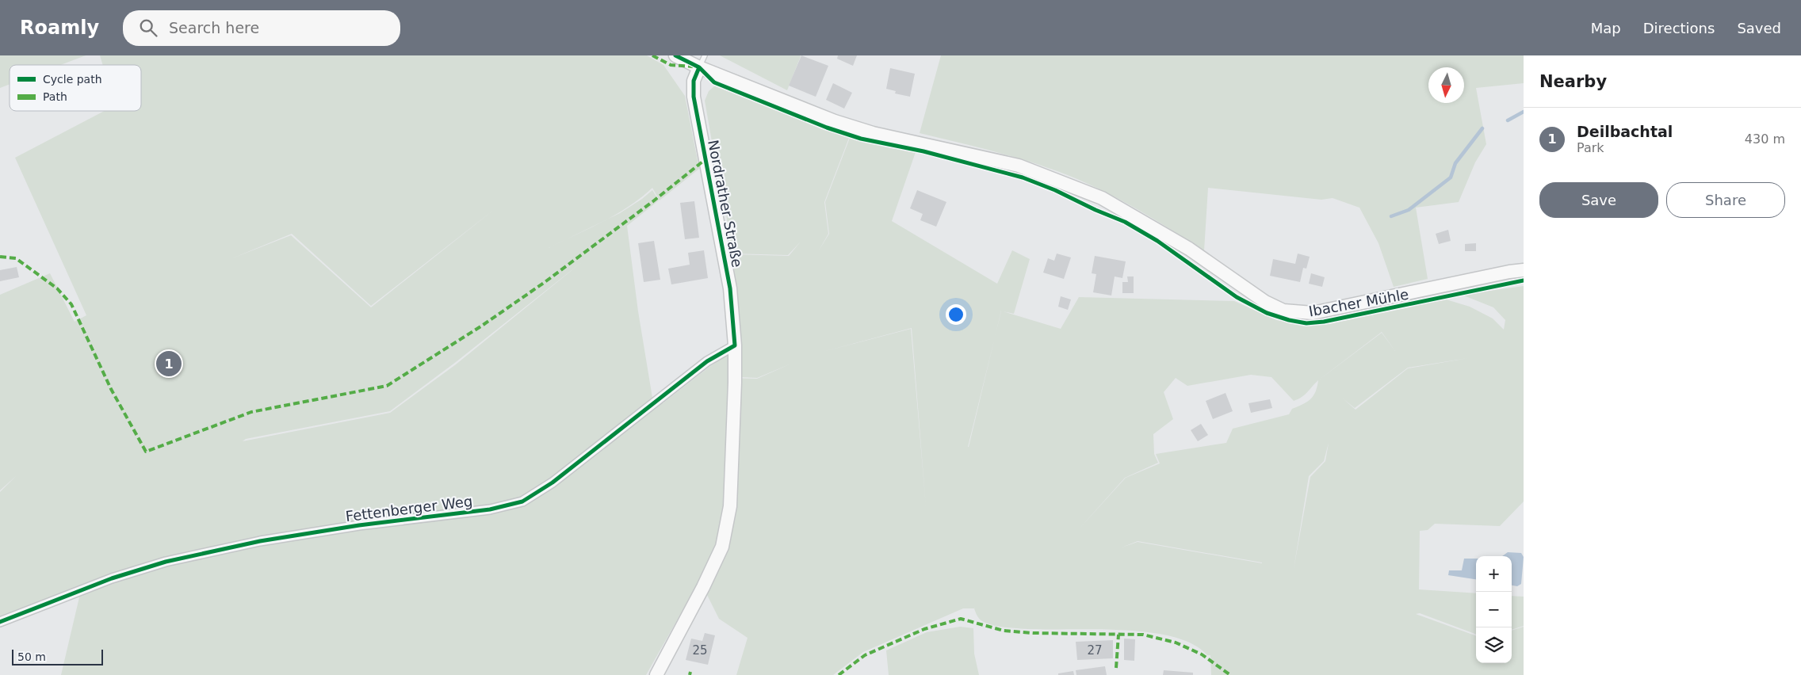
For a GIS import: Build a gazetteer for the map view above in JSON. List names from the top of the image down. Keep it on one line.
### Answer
{"streets":{"main road":["Nordrather Straße","Ibacher Mühle"],"street":["Fettenberger Weg"]},"crossings":[["Nordrather Straße","Ibacher Mühle"],["Nordrather Straße","Fettenberger Weg"]],"house_numbers":["25","27"],"legend":["Cycle path","Path"],"scale_bar":"50 m","north":"bottom","page":{"header":"Roamly","search":"Search here","nav":["Map","Directions","Saved"],"heading":"Nearby","list":[{"mark":"1","name":"Deilbachtal","note":"Park","value":"430 m"}],"buttons":["Save","Share"],"pins":"1","map_buttons":["+","−"],"scale":"50 m"}}
